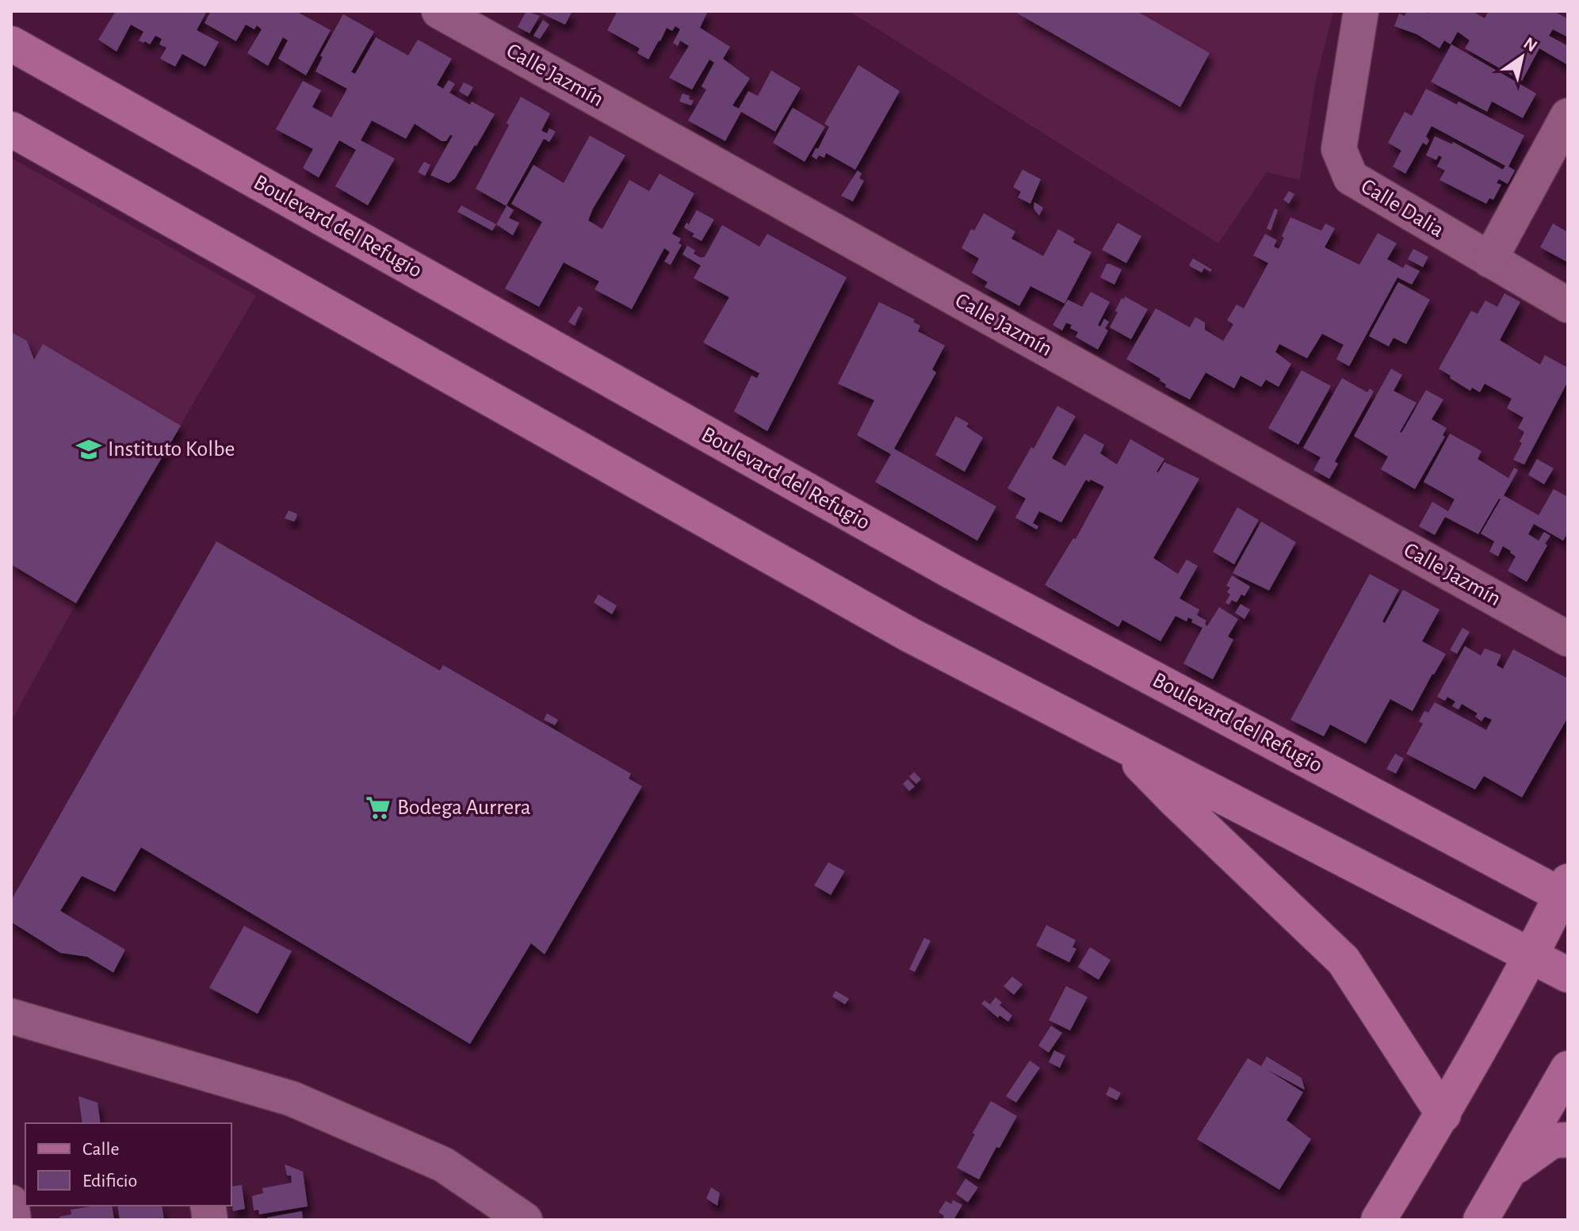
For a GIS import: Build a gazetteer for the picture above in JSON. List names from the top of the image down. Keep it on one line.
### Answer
{"streets":{"main road":["Boulevard del Refugio"],"street":["Calle Jazmín","Calle Dalia"]},"places":{"school or university":["Instituto Kolbe"],"supermarket":["Bodega Aurrera"]},"legend":["Calle","Edificio"],"north":"top right"}
